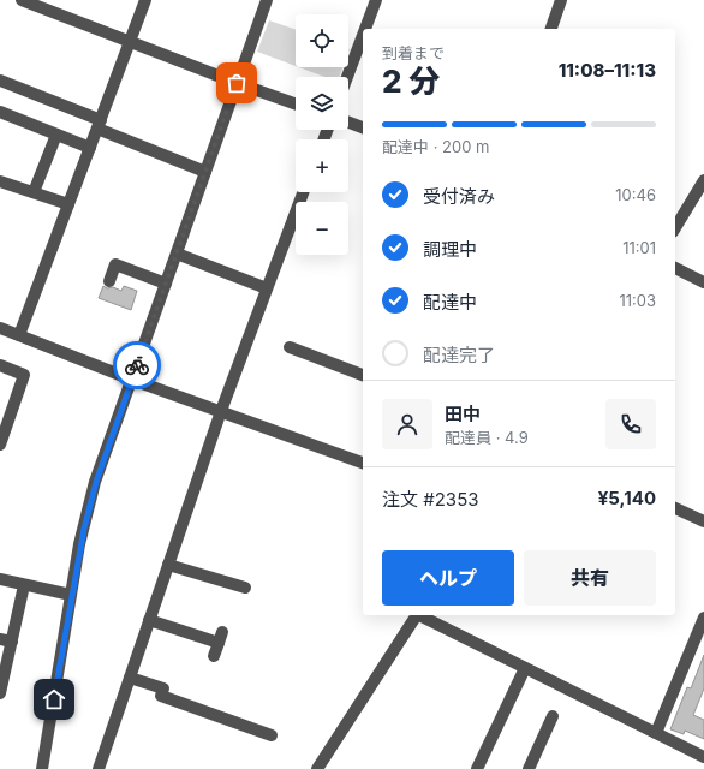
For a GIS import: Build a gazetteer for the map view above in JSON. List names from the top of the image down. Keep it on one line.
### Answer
{"page":{"map_buttons":["+","−"],"heading":["2 分","到着まで","11:08–11:13"],"panel":["田中","配達員 · 4.9","注文 #2353","¥5,140"],"bar":"配達中 · 200 m","list":[["受付済み","10:46"],["調理中","11:01"],["配達中","11:03"],"配達完了"],"buttons":["ヘルプ","共有"]}}
